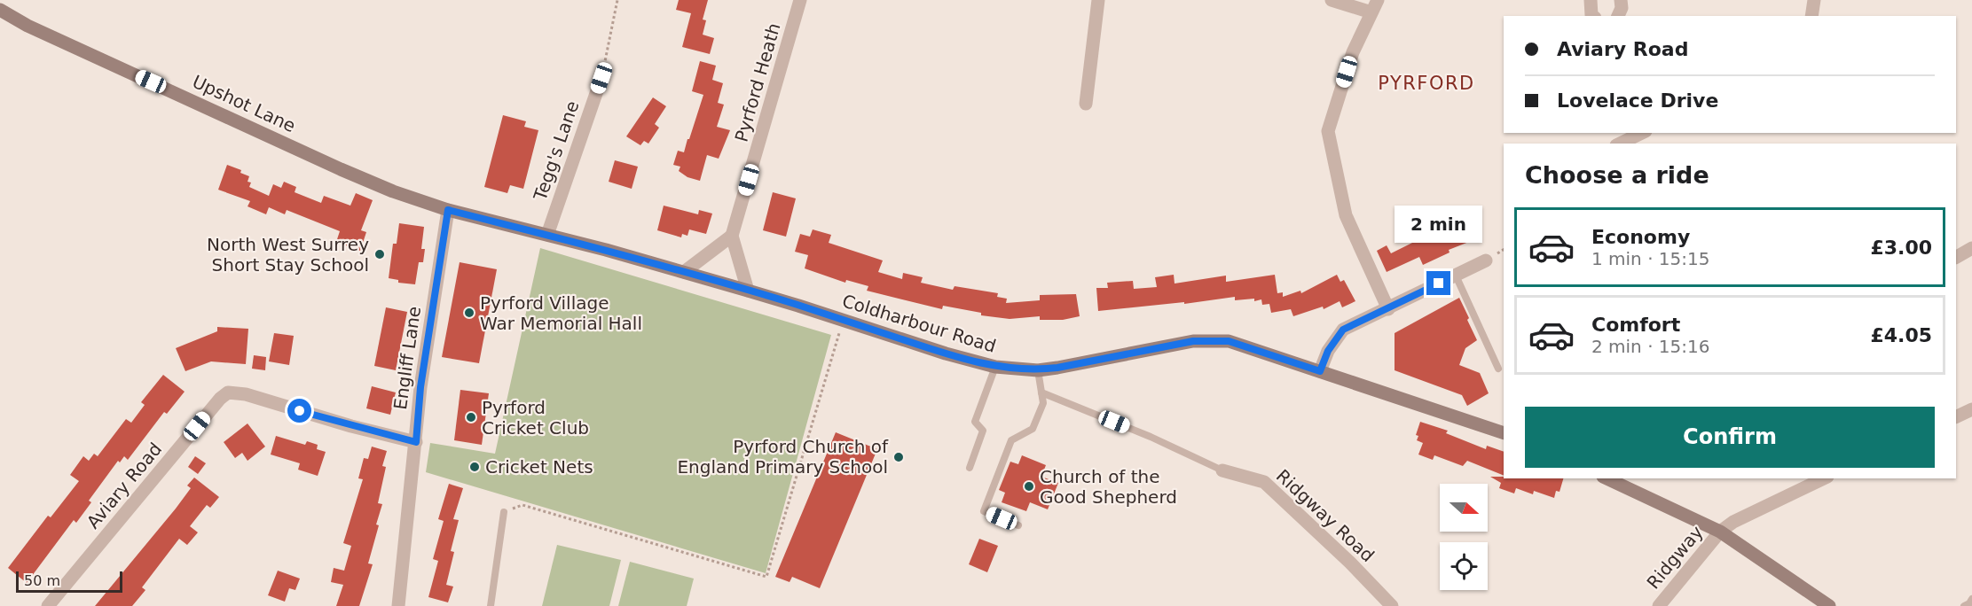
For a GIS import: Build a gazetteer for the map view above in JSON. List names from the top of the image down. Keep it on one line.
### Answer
{"streets":{"main road":["Upshot Lane","Coldharbour Road"],"street":["Pyrford Heath","Tegg's Lane","Engliff Lane","Aviary Road","Ridgway Road","Ridgway"]},"crossings":[["Upshot Lane","Coldharbour Road"],["Upshot Lane","Engliff Lane"],["Tegg's Lane","Coldharbour Road"],["Coldharbour Road","Engliff Lane"],["Engliff Lane","Aviary Road"]],"districts":["PYRFORD"],"places":["North West Surrey Short Stay School","Pyrford Village War Memorial Hall","Pyrford Cricket Club","Pyrford Church of England Primary School","Cricket Nets","Church of the Good Shepherd"],"scale_bar":"50 m","north":"right","page":{"banner":["Aviary Road","Lovelace Drive"],"heading":"Choose a ride","bubble":"2 min","list":[{"name":"Economy","note":"1 min · 15:15","value":"£3.00"},{"name":"Comfort","note":"2 min · 15:16","value":"£4.05"}],"buttons":"Confirm","scale":"50 m"}}
